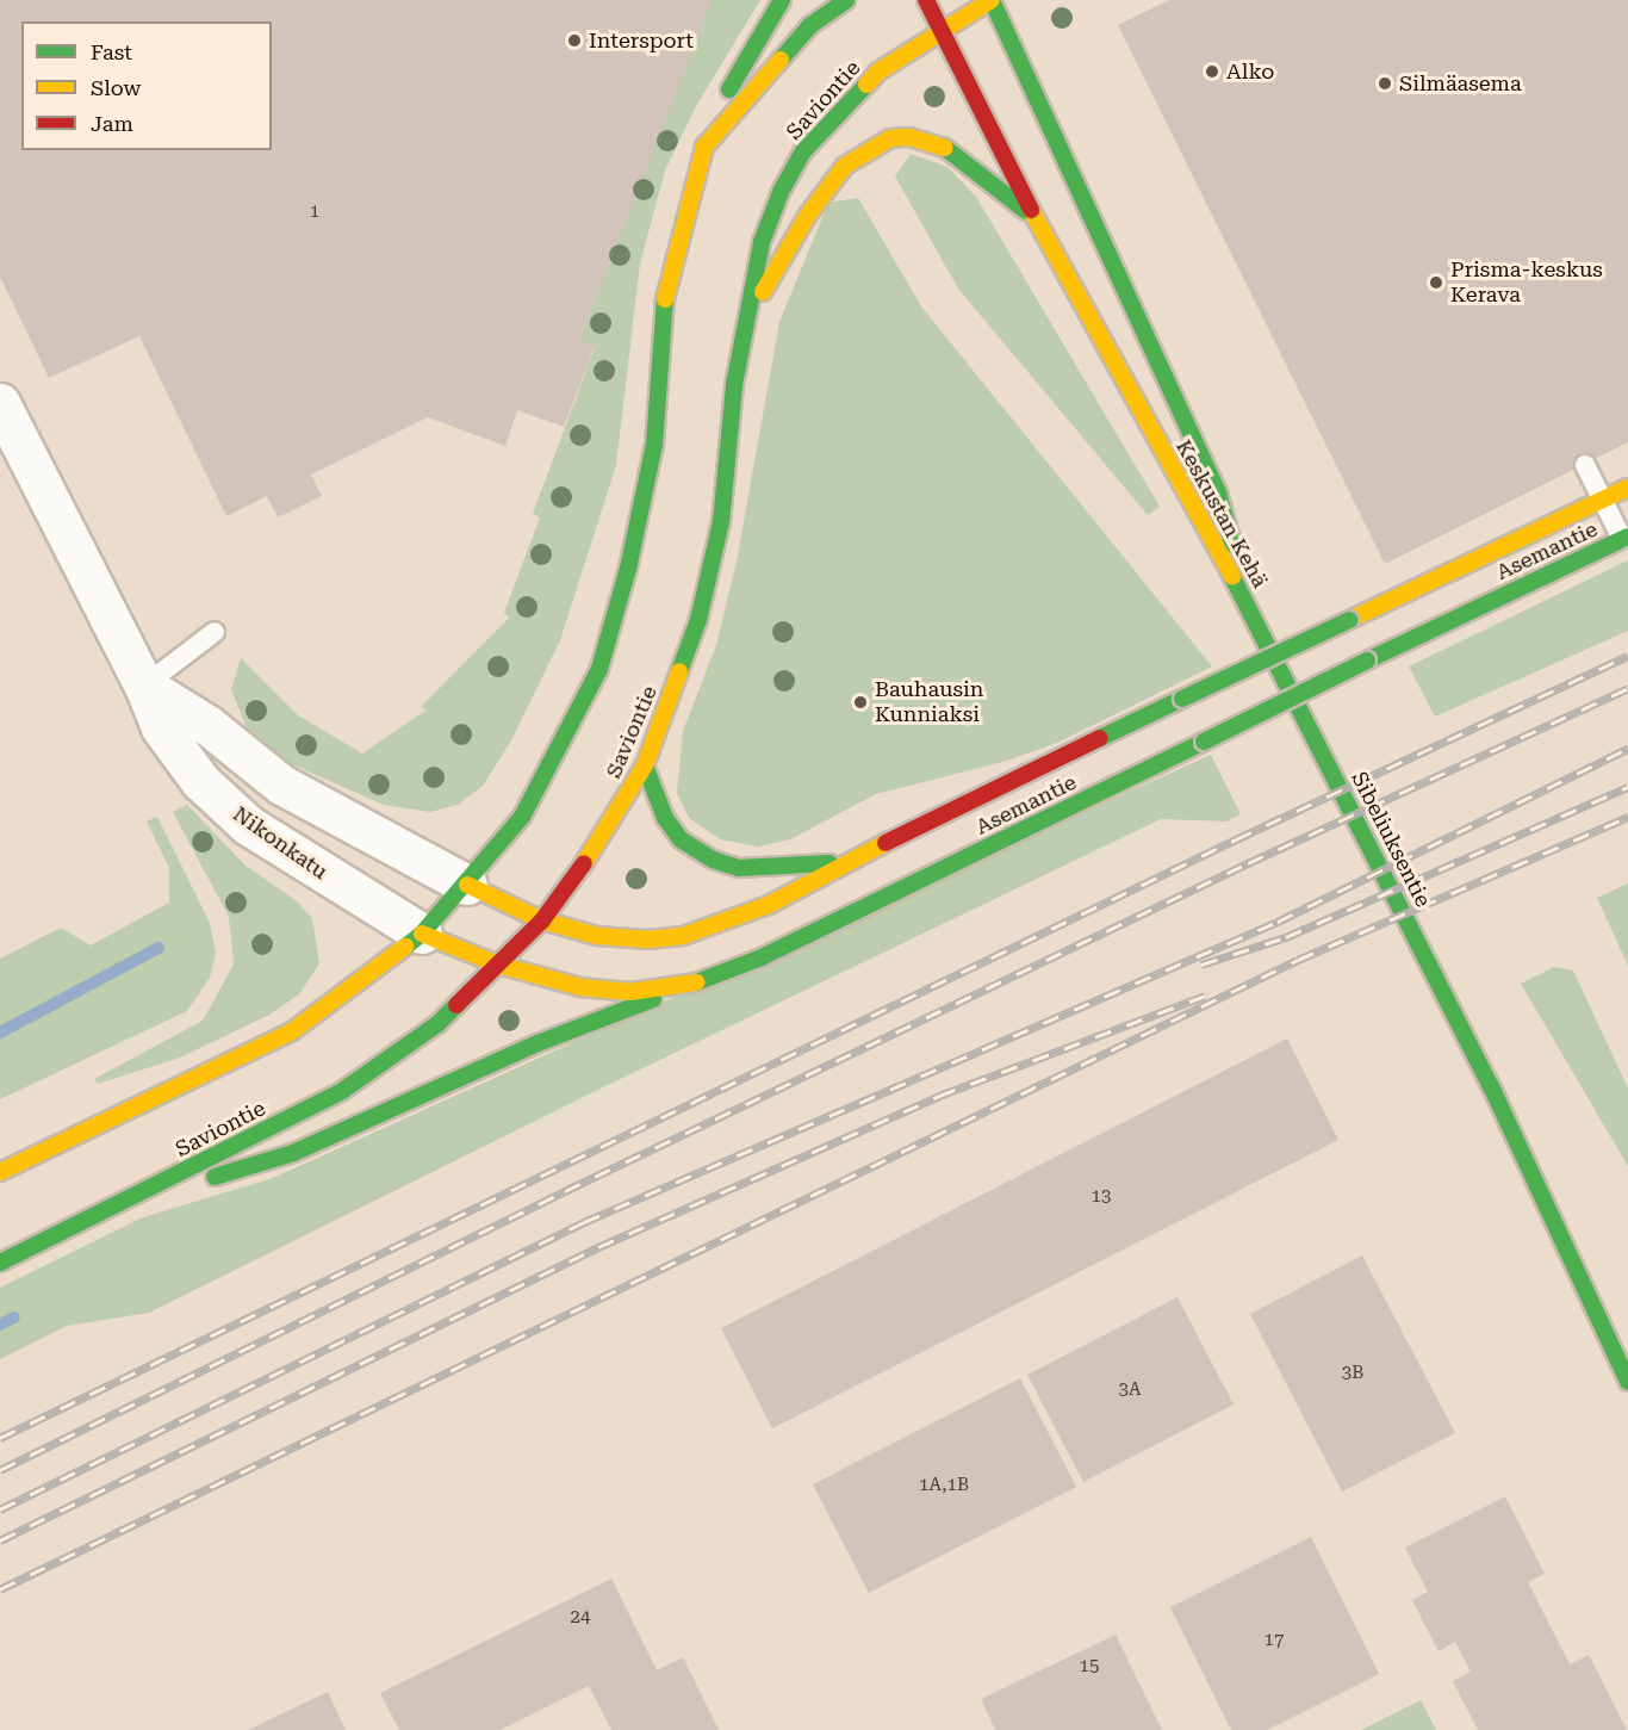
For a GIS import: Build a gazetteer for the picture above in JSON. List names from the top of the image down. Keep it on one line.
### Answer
{"streets":{"main road":["Saviontie","Keskustan Kehä","Asemantie","Sibeliuksentie"],"street":["Nikonkatu"]},"crossings":[["Saviontie","Keskustan Kehä"],["Saviontie","Asemantie"],["Keskustan Kehä","Sibeliuksentie"],["Asemantie","Nikonkatu"]],"places":["Intersport","Alko","Silmäasema","Prisma-keskus Kerava","Bauhausin Kunniaksi"],"house_numbers":["1","13","3B","3A","1A,1B","24","17","15"],"legend":["Fast","Slow","Jam"]}
